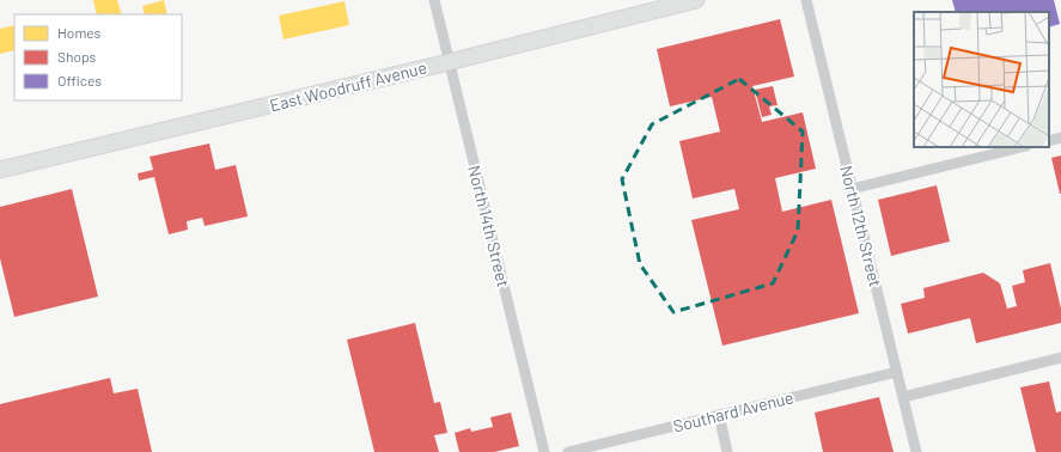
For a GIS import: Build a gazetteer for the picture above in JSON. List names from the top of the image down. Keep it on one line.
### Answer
{"streets":{"street":["East Woodruff Avenue","North 14th Street","North 12th Street","Southard Avenue"]},"crossings":[["East Woodruff Avenue","North 14th Street"],["North 12th Street","Southard Avenue"]],"legend":["Homes","Shops","Offices"]}
